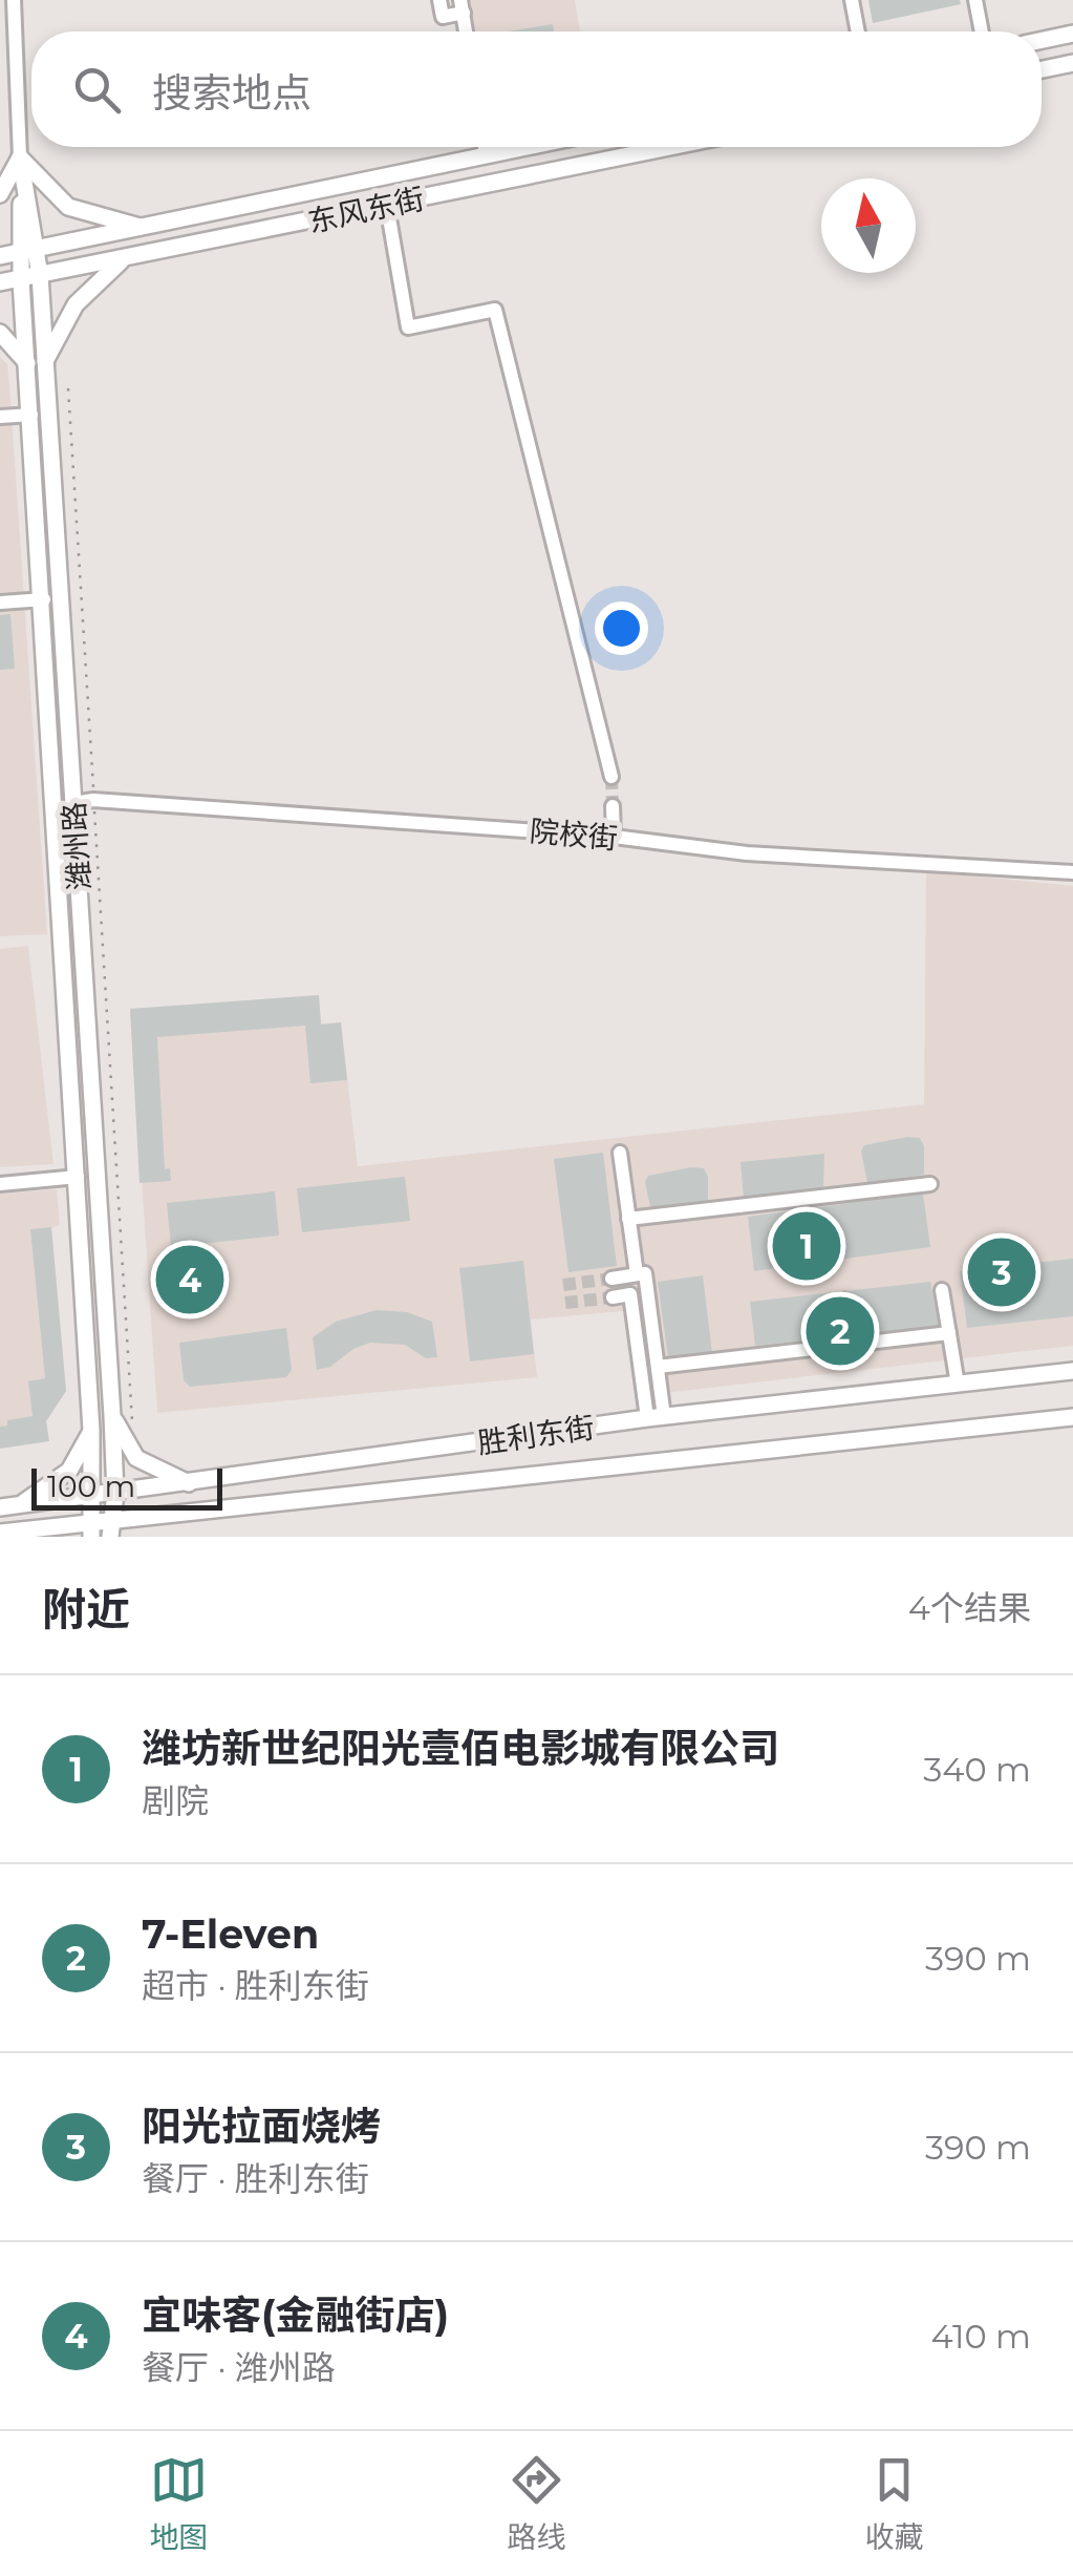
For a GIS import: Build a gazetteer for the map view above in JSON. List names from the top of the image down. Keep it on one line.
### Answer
{"streets":{"main road":["东风东街","潍州路","胜利东街"],"street":["院校街"]},"crossings":[["东风东街","潍州路"],["院校街","潍州路"],["潍州路","胜利东街"]],"scale_bar":"100 m","north":"top","page":{"search":"搜索地点","pins":["1","3","4","2"],"scale":"100 m","heading":["附近","4个结果"],"list":[{"mark":"1","name":"潍坊新世纪阳光壹佰电影城有限公司","note":"剧院","value":"340 m"},{"mark":"2","name":"7-Eleven","note":"超市 · 胜利东街","value":"390 m"},{"mark":"3","name":"阳光拉面烧烤","note":"餐厅 · 胜利东街","value":"390 m"},{"mark":"4","name":"宜味客(金融街店)","note":"餐厅 · 潍州路","value":"410 m"}],"nav":["地图","路线","收藏"]}}
